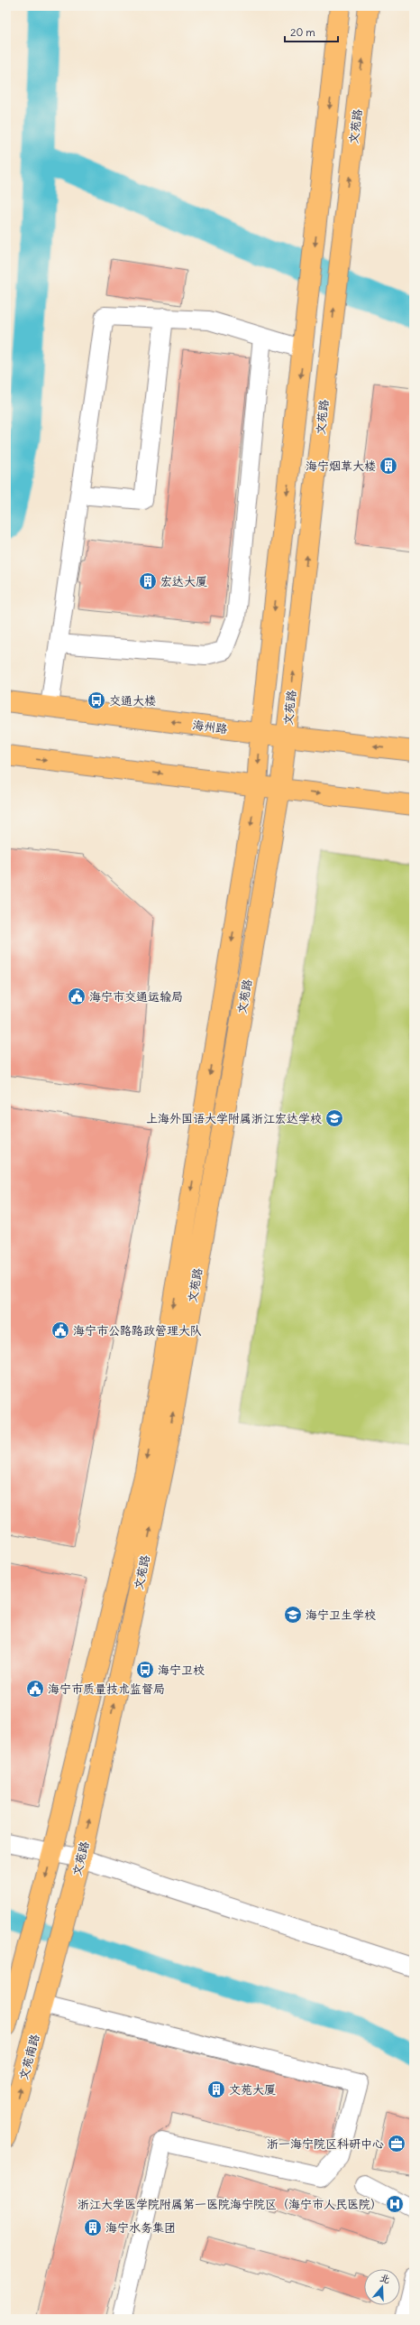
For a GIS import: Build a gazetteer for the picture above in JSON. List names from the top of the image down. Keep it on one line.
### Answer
{"streets":{"main road":["文苑路","海州路","文苑南路"]},"crossings":[["文苑路","海州路"],["文苑路","文苑南路"]],"one_way":["文苑南路"],"places":{"building":["海宁烟草大楼","宏达大厦","文苑大厦","海宁水务集团"],"bus stop":["交通大楼","海宁卫校"],"public building":["海宁市交通运输局","海宁市公路路政管理大队","海宁市质量技术监督局"],"school or university":["上海外国语大学附属浙江宏达学校","海宁卫生学校"],"office":["浙一海宁院区科研中心"],"hospital":["浙江大学医学院附属第一医院海宁院区（海宁市人民医院）"]},"scale_bar":"20 m","north":"top"}
